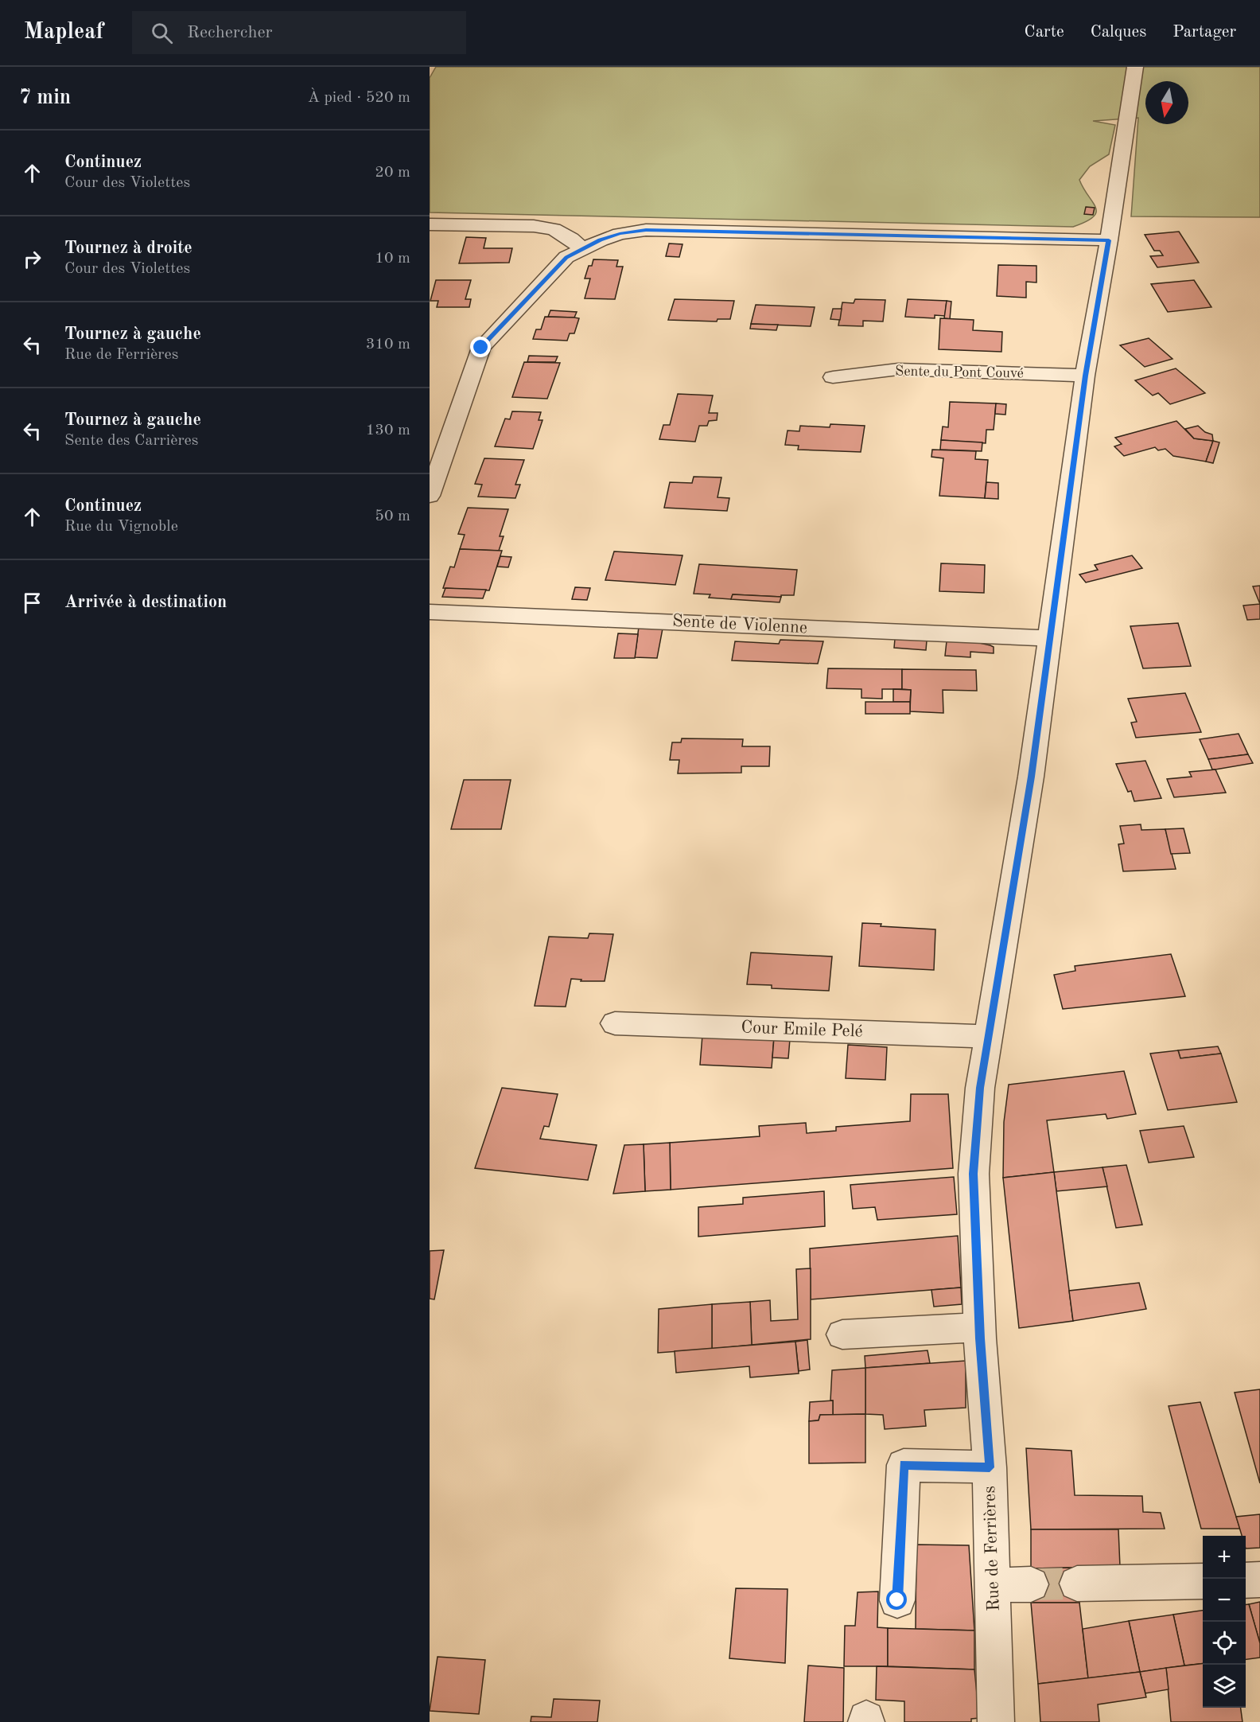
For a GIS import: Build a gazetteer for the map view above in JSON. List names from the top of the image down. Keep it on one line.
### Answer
{"streets":{"street":["Sente du Pont Couvé","Sente de Violenne","Cour Emile Pelé","Rue de Ferrières"]},"crossings":[["Sente du Pont Couvé","Rue de Ferrières"],["Sente de Violenne","Rue de Ferrières"],["Cour Emile Pelé","Rue de Ferrières"]],"north":"bottom","page":{"header":"Mapleaf","search":"Rechercher","nav":["Carte","Calques","Partager"],"heading":["7 min","À pied · 520 m"],"list":[["Continuez","Cour des Violettes","20 m"],["Tournez à droite","Cour des Violettes","10 m"],["Tournez à gauche","Rue de Ferrières","310 m"],["Tournez à gauche","Sente des Carrières","130 m"],["Continuez","Rue du Vignoble","50 m"],"Arrivée à destination"],"map_buttons":["+","−"]}}
